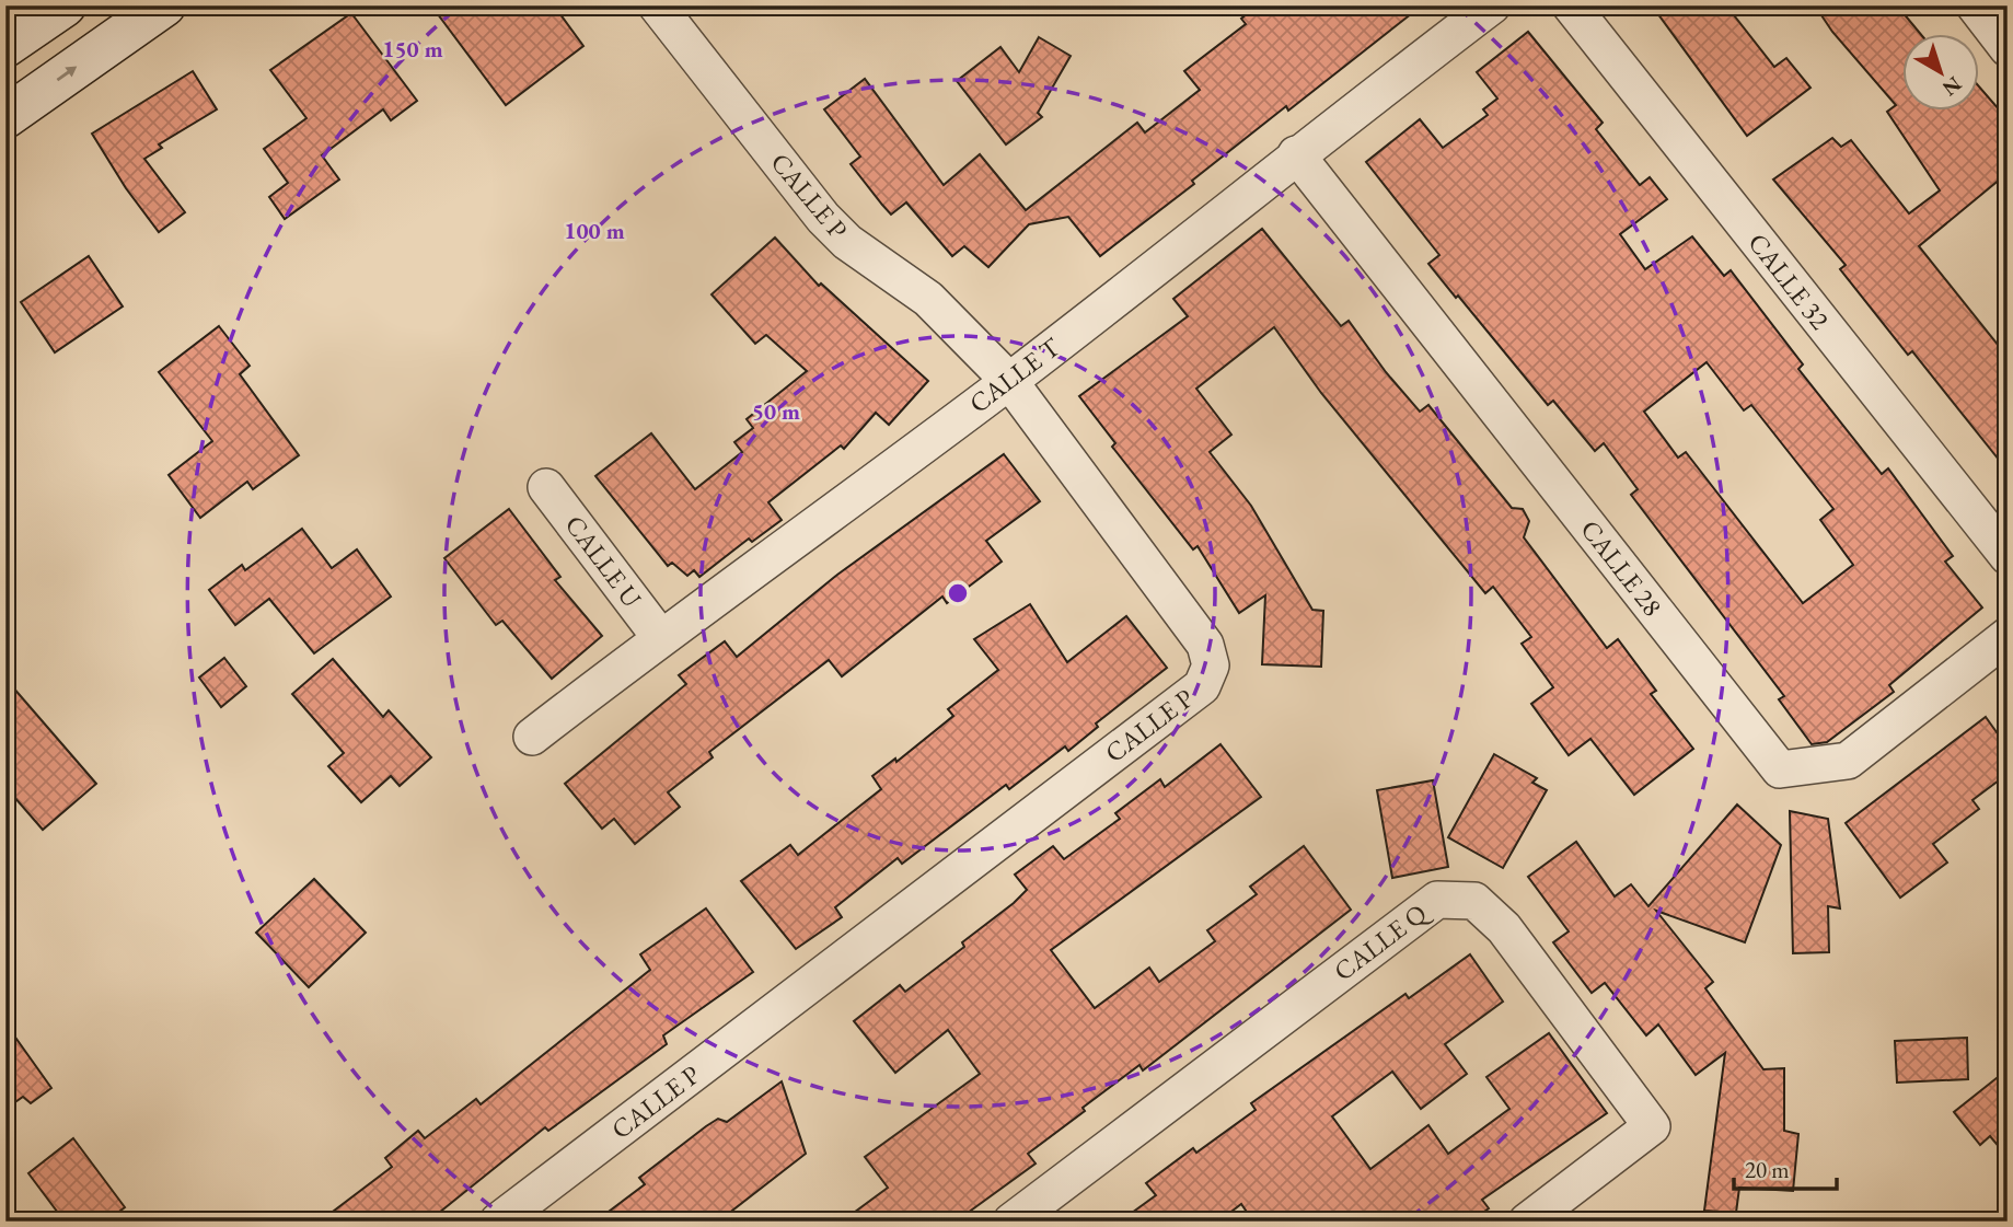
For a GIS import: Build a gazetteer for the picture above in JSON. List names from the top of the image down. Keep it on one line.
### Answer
{"streets":{"street":["CALLE P","CALLE 32","CALLE T","CALLE U","CALLE 28","CALLE Q"]},"crossings":[["CALLE P","CALLE T"],["CALLE T","CALLE U"],["CALLE T","CALLE 28"]],"scale_bar":"20 m","north":"bottom right","rings":["150 m","100 m","50 m"]}
